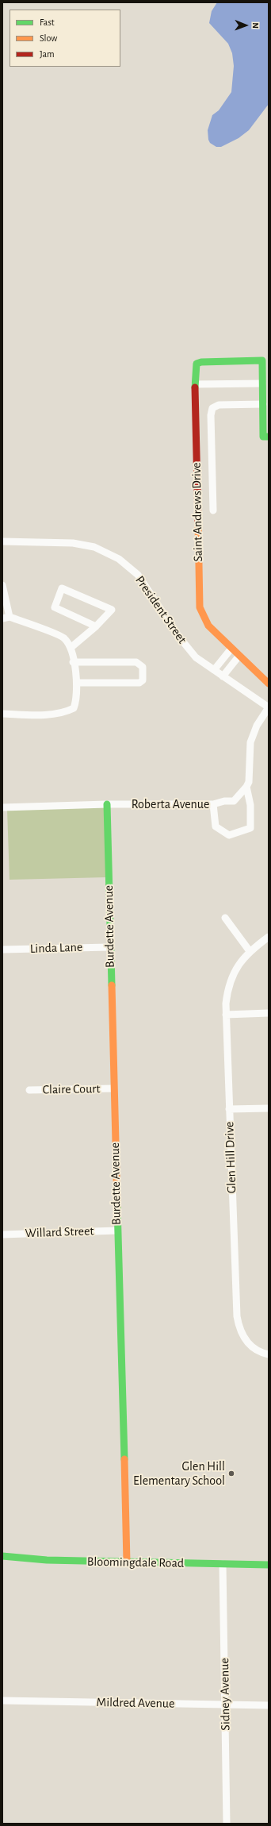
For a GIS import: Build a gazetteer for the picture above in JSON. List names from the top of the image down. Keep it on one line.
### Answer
{"streets":{"street":["Saint Andrews Drive","President Street","Roberta Avenue","Burdette Avenue","Linda Lane","Claire Court","Glen Hill Drive","Willard Street","Bloomingdale Road","Sidney Avenue","Mildred Avenue"]},"crossings":[["President Street","Roberta Avenue"],["Roberta Avenue","Burdette Avenue"],["Burdette Avenue","Linda Lane"],["Burdette Avenue","Claire Court"],["Burdette Avenue","Willard Street"],["Burdette Avenue","Bloomingdale Road"],["Bloomingdale Road","Sidney Avenue"],["Sidney Avenue","Mildred Avenue"]],"places":["Glen Hill Elementary School"],"legend":["Fast","Slow","Jam"],"north":"right"}
